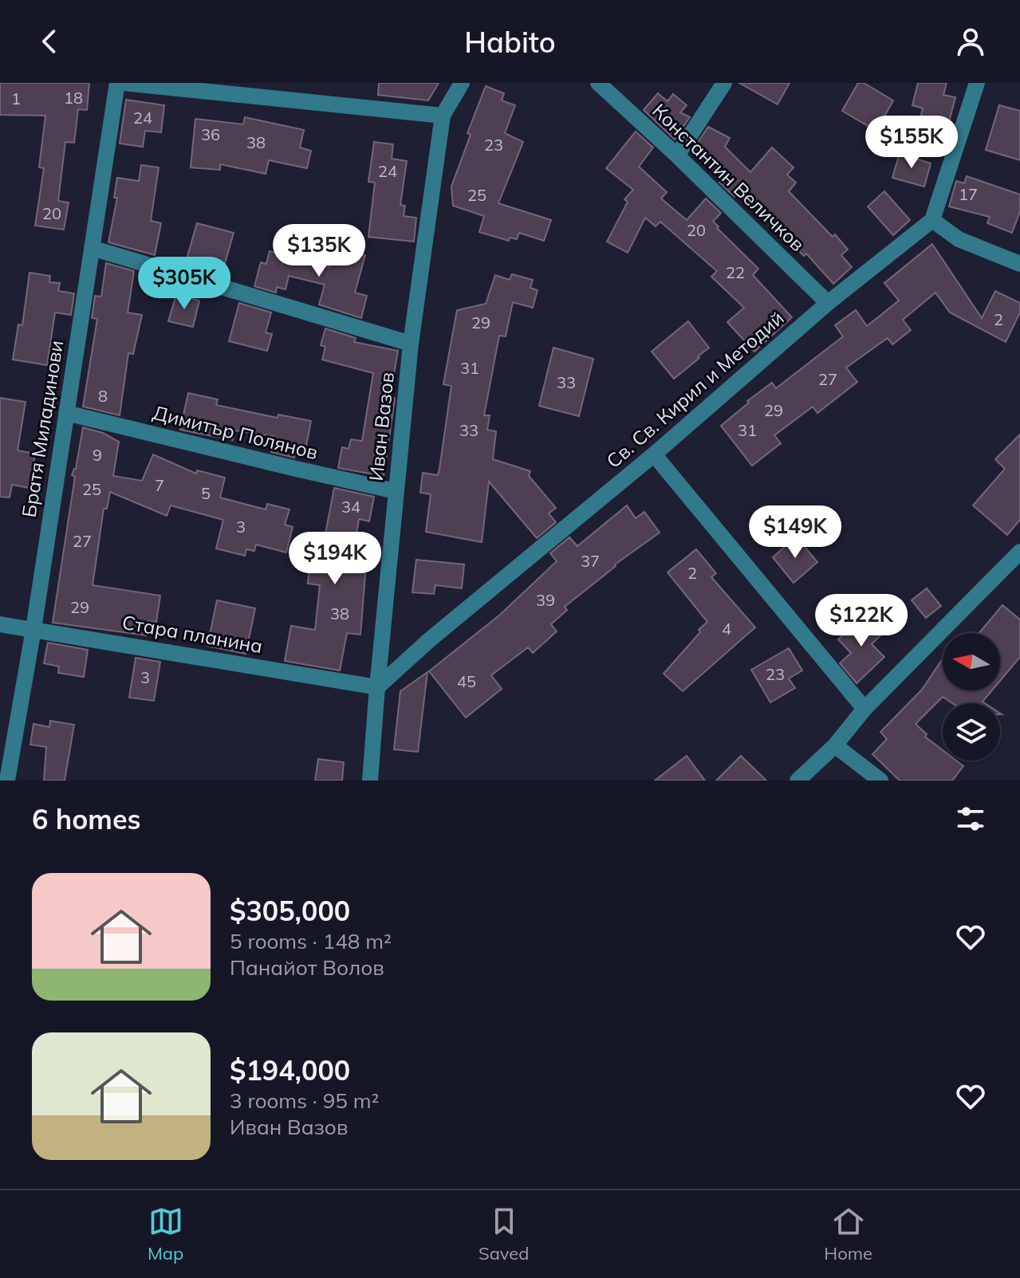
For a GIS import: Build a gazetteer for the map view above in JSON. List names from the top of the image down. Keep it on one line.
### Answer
{"streets":{"street":["Константин Величков","Св. Св. Кирил и Методий","Иван Вазов","Братя Миладинови","Димитър Полянов","Стара планина"]},"crossings":[["Константин Величков","Св. Св. Кирил и Методий"],["Св. Св. Кирил и Методий","Иван Вазов"],["Св. Св. Кирил и Методий","Стара планина"],["Иван Вазов","Димитър Полянов"],["Иван Вазов","Стара планина"],["Братя Миладинови","Димитър Полянов"],["Братя Миладинови","Стара планина"]],"house_numbers":["18","1","24","36","38","23","24","17","25","20","20","22","2","29","31","27","33","8","29","33","31","9","7","25","5","34","3","27","37","2","39","29","38","4","23","3","45"],"north":"left","page":{"header":"Habito","price":["$155K","$135K","$305K","$149K","$194K","$122K"],"heading":"6 homes","list":[{"name":"$305,000","note":"5 rooms · 148 m² · Панайот Волов"},{"name":"$194,000","note":"3 rooms · 95 m² · Иван Вазов"}],"tabs":["Map","Saved","Home"]}}
